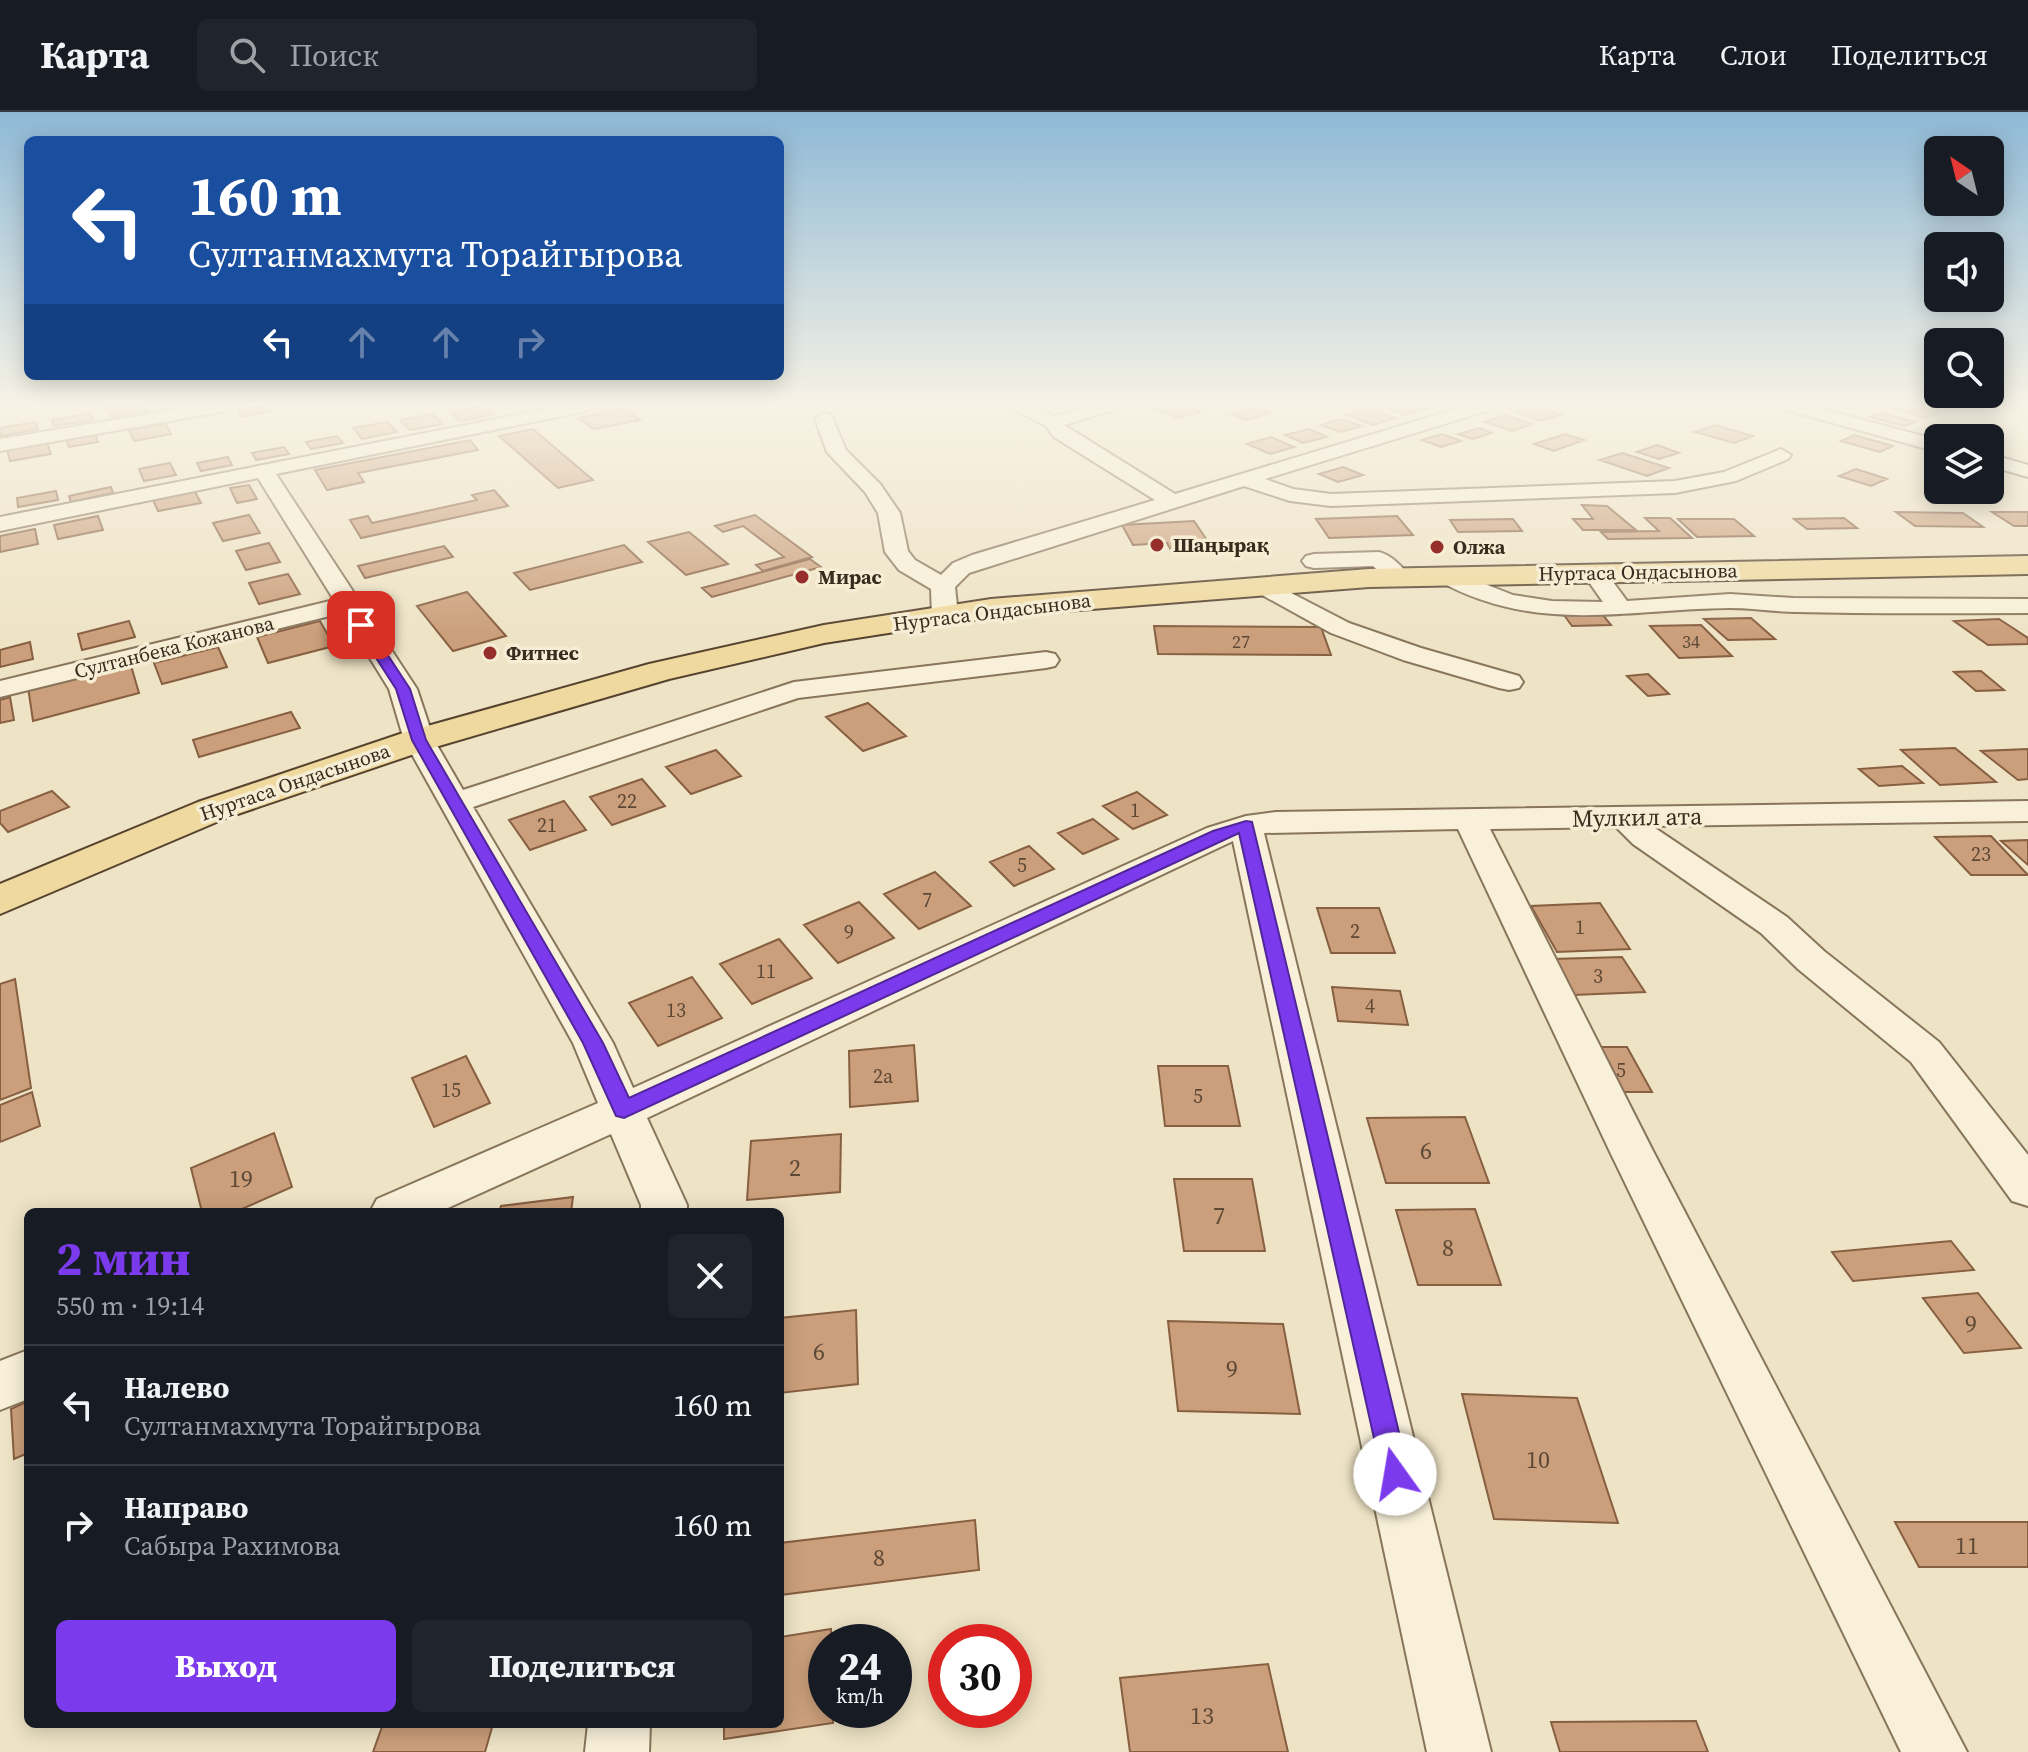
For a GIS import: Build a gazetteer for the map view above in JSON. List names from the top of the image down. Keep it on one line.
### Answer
{"streets":{"main road":["Нуртаса Ондасынова"],"street":["Султанбека Кожанова","Мулкил ата"]},"places":["Шаңырақ","Олжа","Мирас","Фитнес"],"house_numbers":["27","34","22","1","21","23","5","7","1","2","9","11","3","4","13","5","2а","15","5","6","2","19","7","8","9","6","9","10","11","8","13"],"north":"top left","page":{"header":"Карта","search":"Поиск","nav":["Карта","Слои","Поделиться"],"turn":["160 m","Султанмахмута Торайгырова"],"heading":["2 мин","550 m · 19:14"],"list":[{"name":"Налево","note":"Султанмахмута Торайгырова","value":"160 m"},{"name":"Направо","note":"Сабыра Рахимова","value":"160 m"}],"buttons":["Выход","Поделиться"],"speed":"24 km/h","limit":"30"}}
